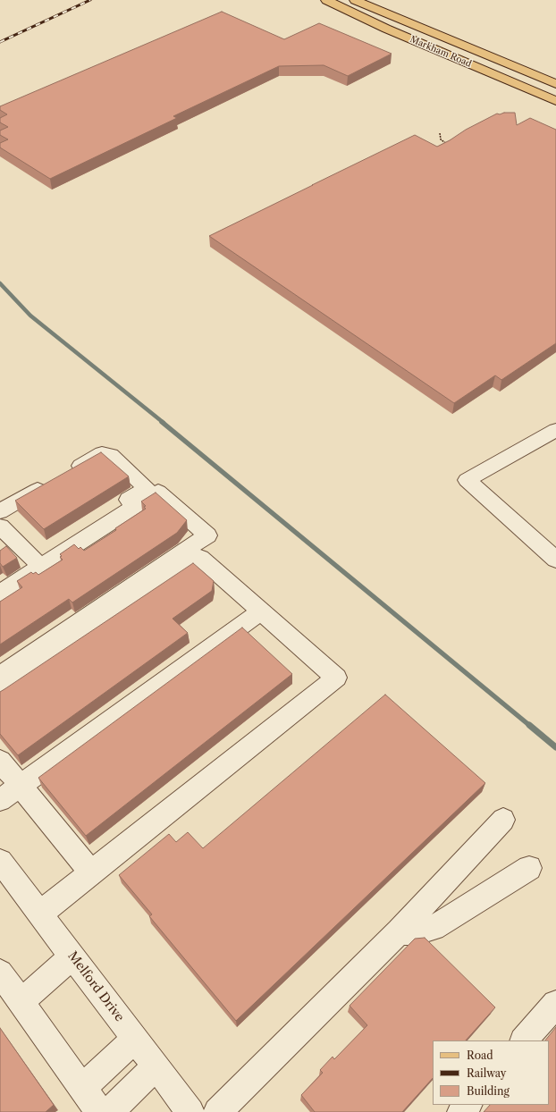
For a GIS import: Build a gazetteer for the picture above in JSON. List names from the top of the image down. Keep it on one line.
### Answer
{"streets":{"main road":["Markham Road"],"street":["Melford Drive"]},"legend":["Road","Railway","Building"]}
